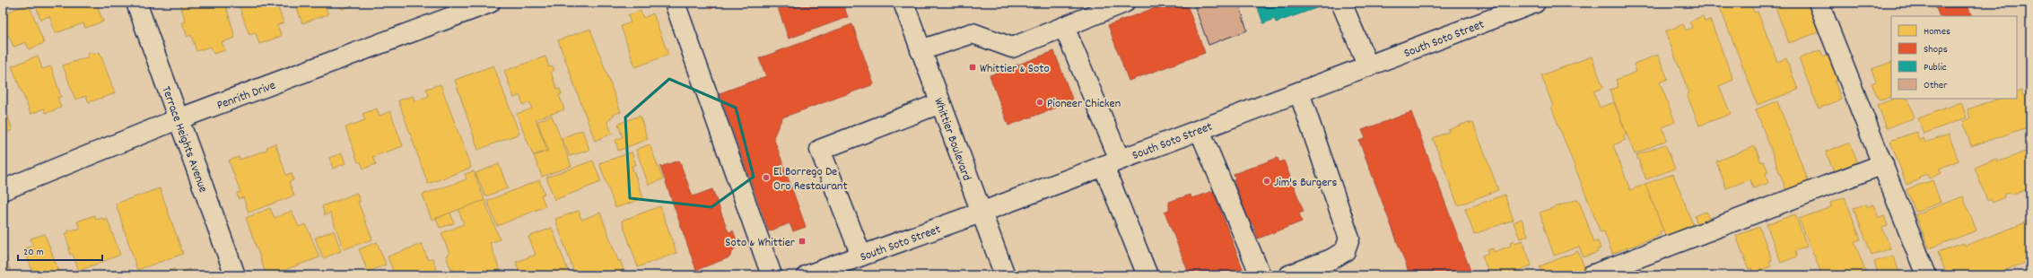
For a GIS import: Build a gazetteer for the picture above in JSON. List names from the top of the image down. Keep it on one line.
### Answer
{"streets":{"main road":["South Soto Street","Penrith Drive","Terrace Heights Avenue","Whittier Boulevard"]},"crossings":[["South Soto Street","Whittier Boulevard"],["Penrith Drive","Terrace Heights Avenue"]],"places":{"transit":["Whittier & Soto","Soto & Whittier"],"other":["Pioneer Chicken","El Borrego De Oro Restaurant","Jim's Burgers"]},"legend":["Homes","Shops","Public","Other"],"scale_bar":"20 m"}
